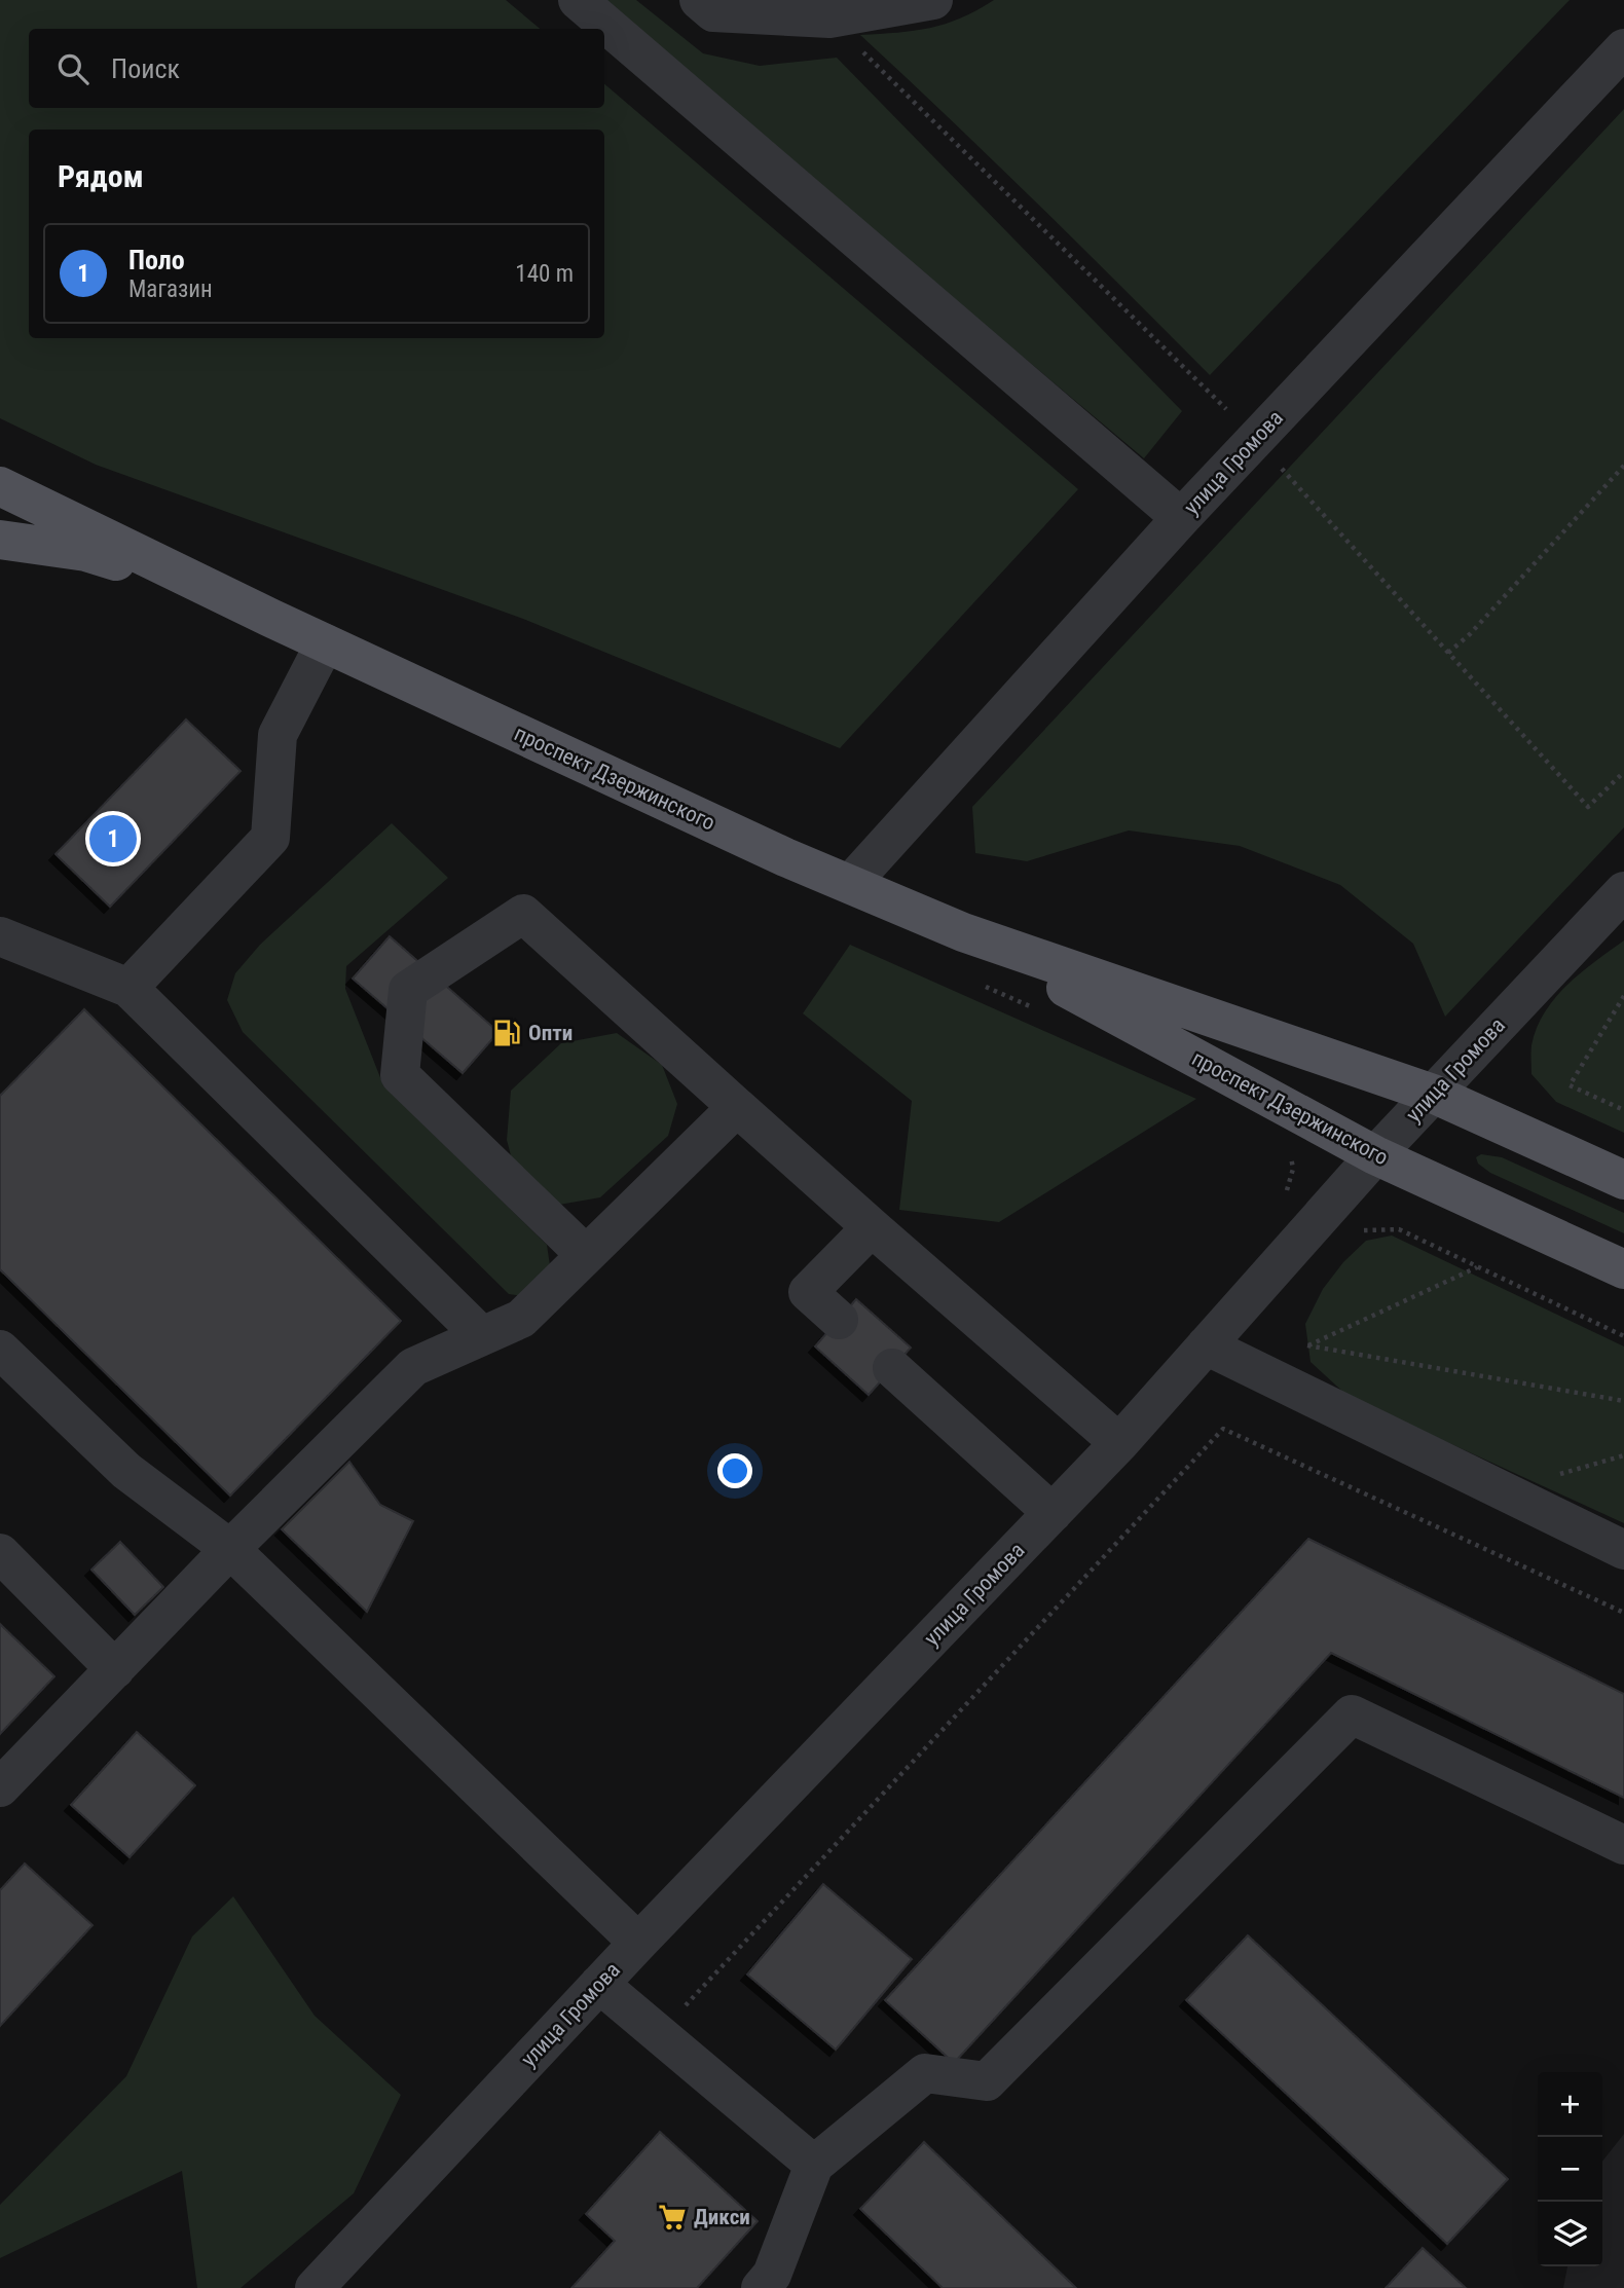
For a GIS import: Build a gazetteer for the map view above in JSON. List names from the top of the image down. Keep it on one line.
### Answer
{"streets":{"main road":["проспект Дзержинского"],"street":["улица Громова"]},"crossings":[["улица Громова","проспект Дзержинского"]],"places":{"fuel station":["Опти"],"supermarket":["Дикси"]},"page":{"search":"Поиск","heading":"Рядом","list":[{"mark":"1","name":"Поло","note":"Магазин","value":"140 m"}],"pins":"1","map_buttons":["+","−"]}}
